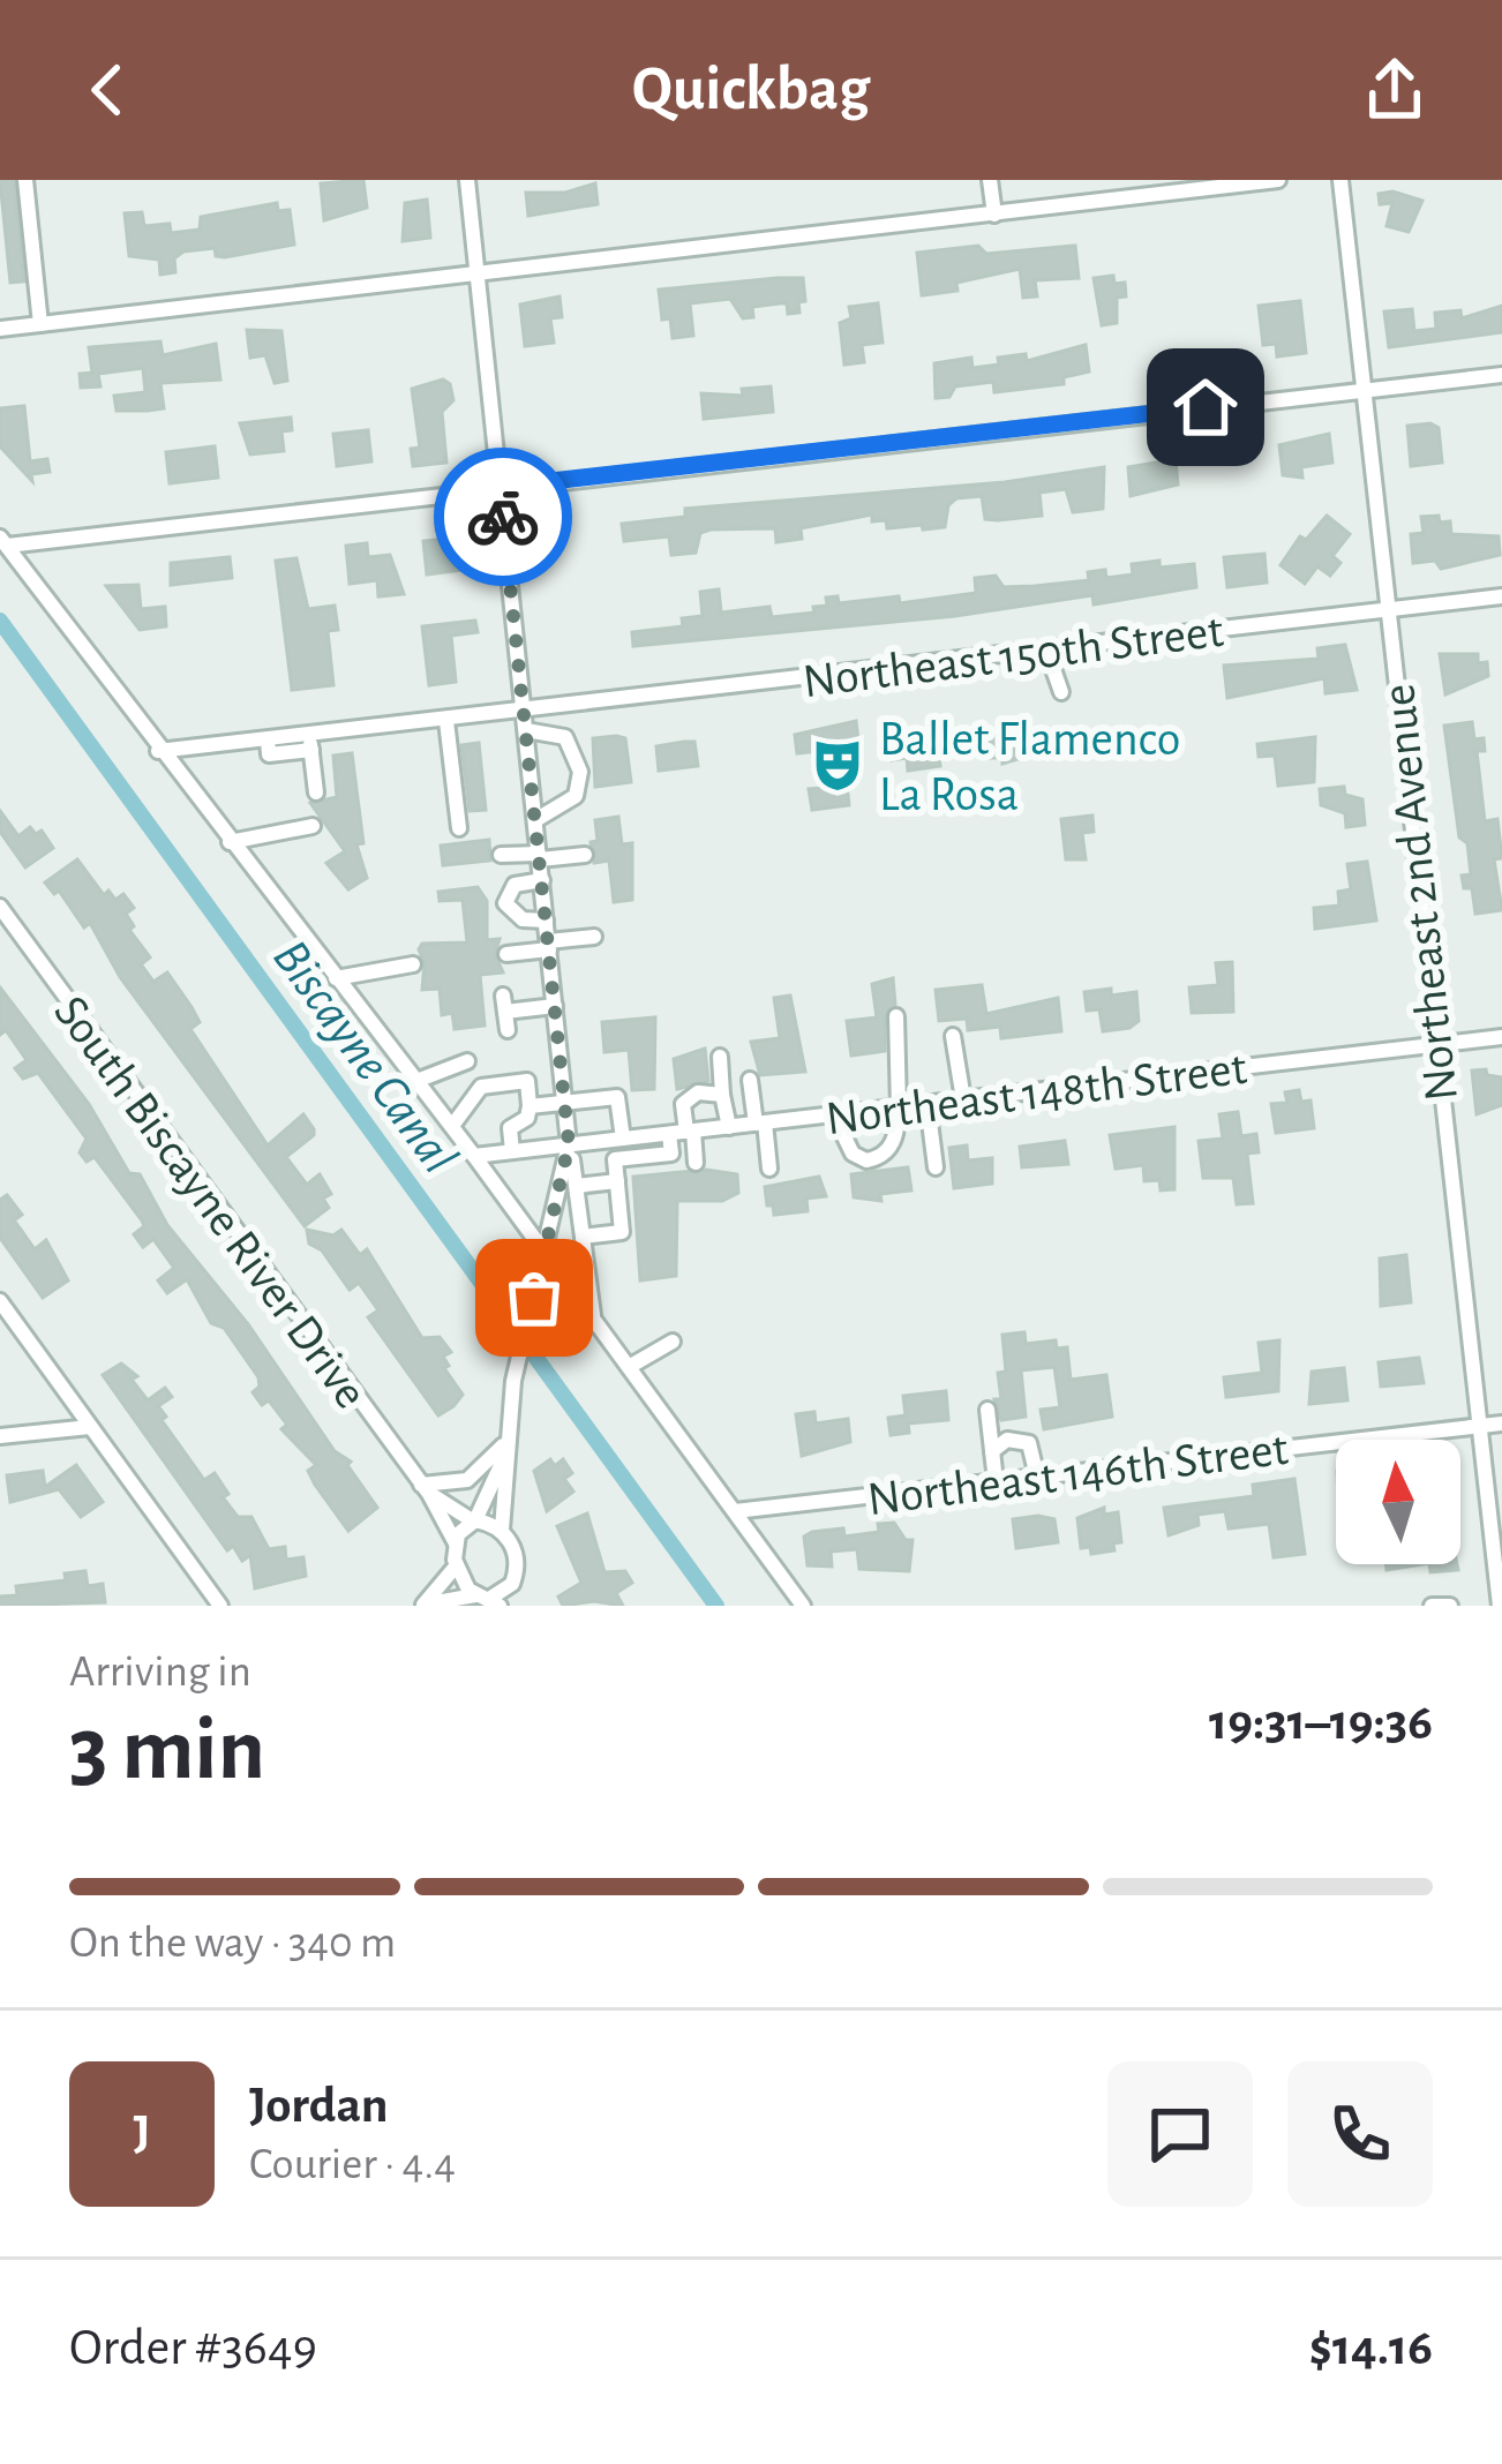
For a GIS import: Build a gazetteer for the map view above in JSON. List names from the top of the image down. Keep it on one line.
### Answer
{"streets":{"street":["Northeast 150th Street","Northeast 2nd Avenue","Northeast 148th Street","South Biscayne River Drive","Northeast 146th Street"]},"crossings":[["Northeast 150th Street","Northeast 2nd Avenue"],["Northeast 2nd Avenue","Northeast 148th Street"],["Northeast 2nd Avenue","Northeast 146th Street"]],"water":["Biscayne Canal"],"places":{"theatre":["Ballet Flamenco La Rosa"]},"north":"top","page":{"header":"Quickbag","heading":["3 min","Arriving in","19:31–19:36"],"panel":["Jordan","Courier · 4.4","Order #3649","$14.16"],"bar":"On the way · 340 m","round":"J"}}
